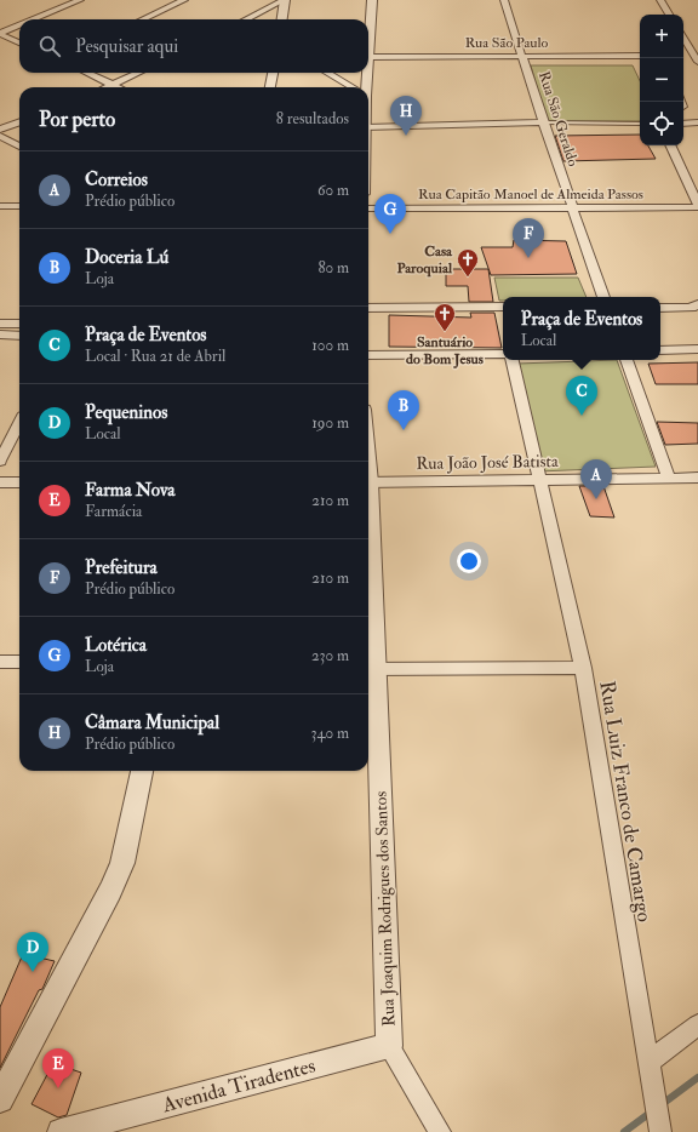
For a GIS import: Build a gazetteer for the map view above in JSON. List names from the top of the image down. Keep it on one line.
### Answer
{"streets":{"street":["Rua São Paulo","Rua São Geraldo","Rua Capitão Manoel de Almeida Passos","Rua João José Batista","Rua Luiz Franco de Camargo","Rua Joaquim Rodrigues dos Santos","Avenida Tiradentes"]},"crossings":[["Rua São Paulo","Rua São Geraldo"],["Rua São Geraldo","Rua Capitão Manoel de Almeida Passos"],["Rua João José Batista","Rua Luiz Franco de Camargo"],["Rua Joaquim Rodrigues dos Santos","Avenida Tiradentes"]],"places":{"church":["Casa Paroquial","Santuário do Bom Jesus"]},"page":{"map_buttons":["+","−"],"search":"Pesquisar aqui","heading":["Por perto","8 resultados"],"pins":["H","G","F","C","B","A","D","E"],"list":[{"mark":"A","name":"Correios","note":"Prédio público","value":"60 m"},{"mark":"B","name":"Doceria Lú","note":"Loja","value":"80 m"},{"mark":"C","name":"Praça de Eventos","note":"Local · Rua 21 de Abril","value":"100 m"},{"mark":"D","name":"Pequeninos","note":"Local","value":"190 m"},{"mark":"E","name":"Farma Nova","note":"Farmácia","value":"210 m"},{"mark":"F","name":"Prefeitura","note":"Prédio público","value":"210 m"},{"mark":"G","name":"Lotérica","note":"Loja","value":"230 m"},{"mark":"H","name":"Câmara Municipal","note":"Prédio público","value":"340 m"}],"popup":["Praça de Eventos","Local"]}}
